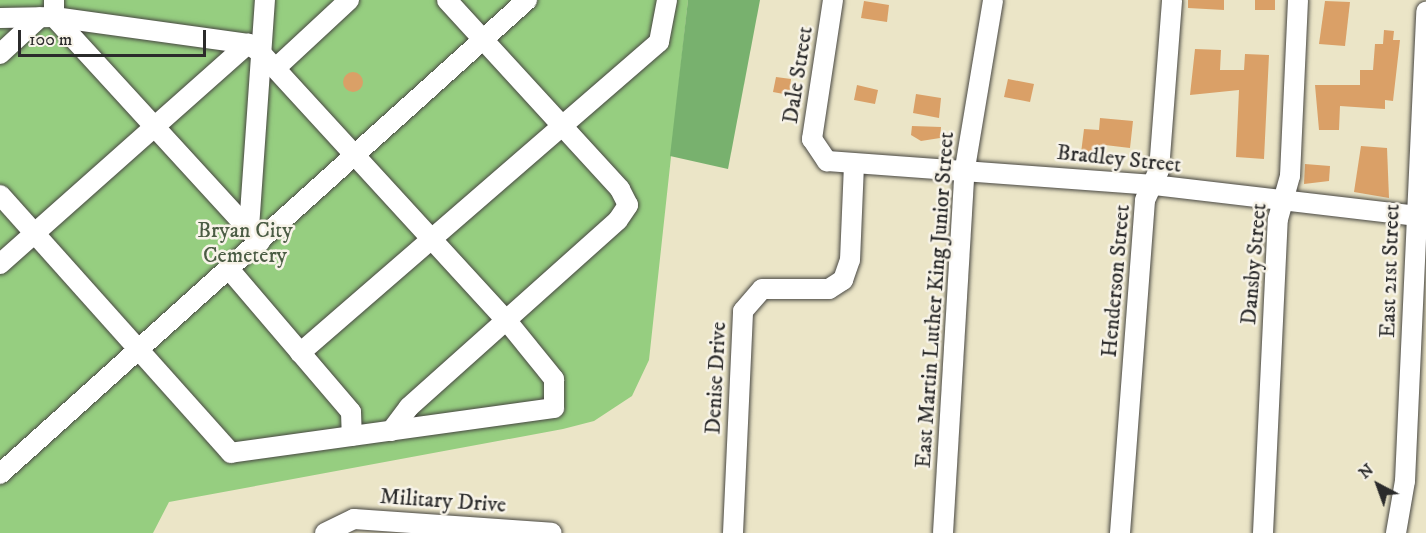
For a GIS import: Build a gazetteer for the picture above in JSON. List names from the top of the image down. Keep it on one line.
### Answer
{"streets":{"street":["Dale Street","Bradley Street","Dansby Street","East 21st Street","Henderson Street","East Martin Luther King Junior Street","Denise Drive","Military Drive"]},"crossings":[["Dale Street","Bradley Street"],["Bradley Street","Dansby Street"],["Bradley Street","East 21st Street"],["Bradley Street","Henderson Street"],["Bradley Street","East Martin Luther King Junior Street"],["Bradley Street","Denise Drive"]],"parks":["Bryan City Cemetery"],"scale_bar":"100 m","north":"top left"}
